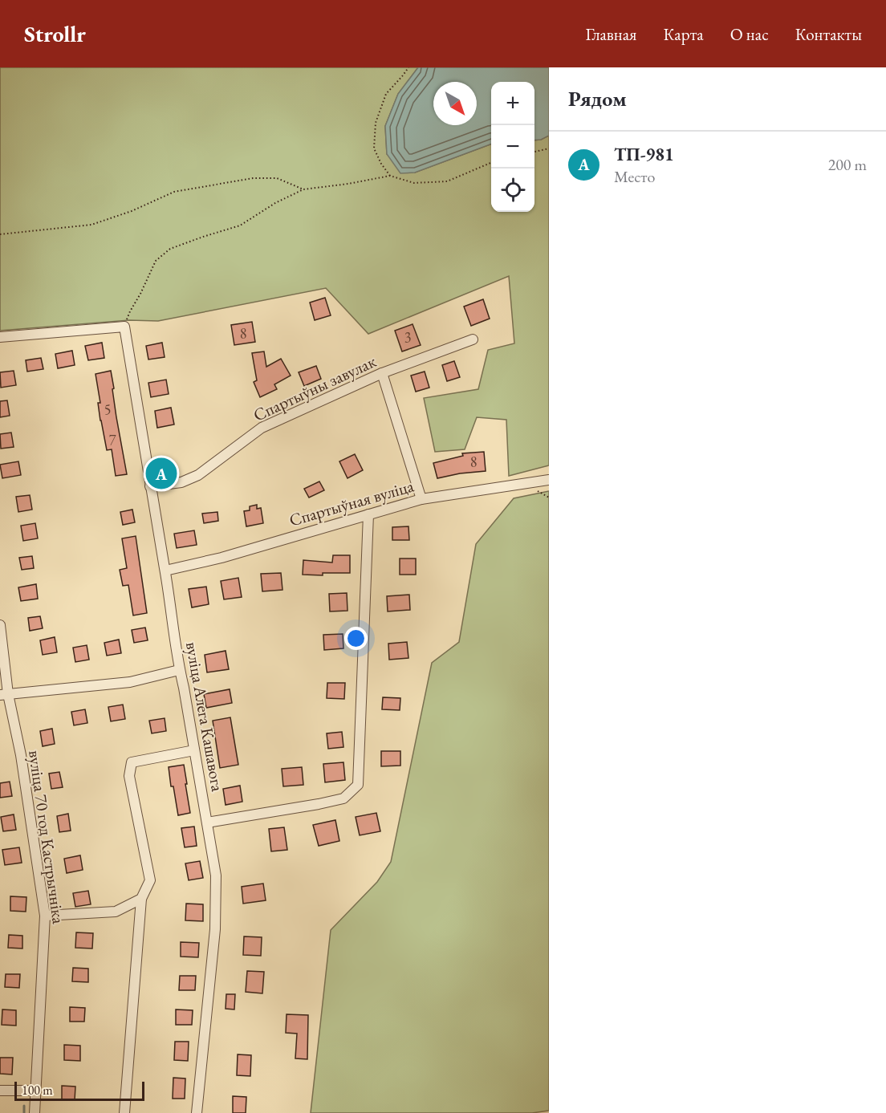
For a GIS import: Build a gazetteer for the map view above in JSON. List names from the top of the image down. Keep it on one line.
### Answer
{"streets":{"street":["Спартыўны завулак","Спартыўная вуліца","вуліца Алега Кашавога","вуліца 70 год Кастрычніка"]},"crossings":[["Спартыўны завулак","вуліца Алега Кашавога"],["Спартыўная вуліца","вуліца Алега Кашавога"]],"house_numbers":["8","3","5","7","8"],"scale_bar":"100 m","north":"bottom right","page":{"header":"Strollr","nav":["Главная","Карта","О нас","Контакты"],"heading":"Рядом","map_buttons":["+","−"],"list":[{"mark":"A","name":"ТП-981","note":"Место","value":"200 m"}],"pins":"A","scale":"100 m"}}
